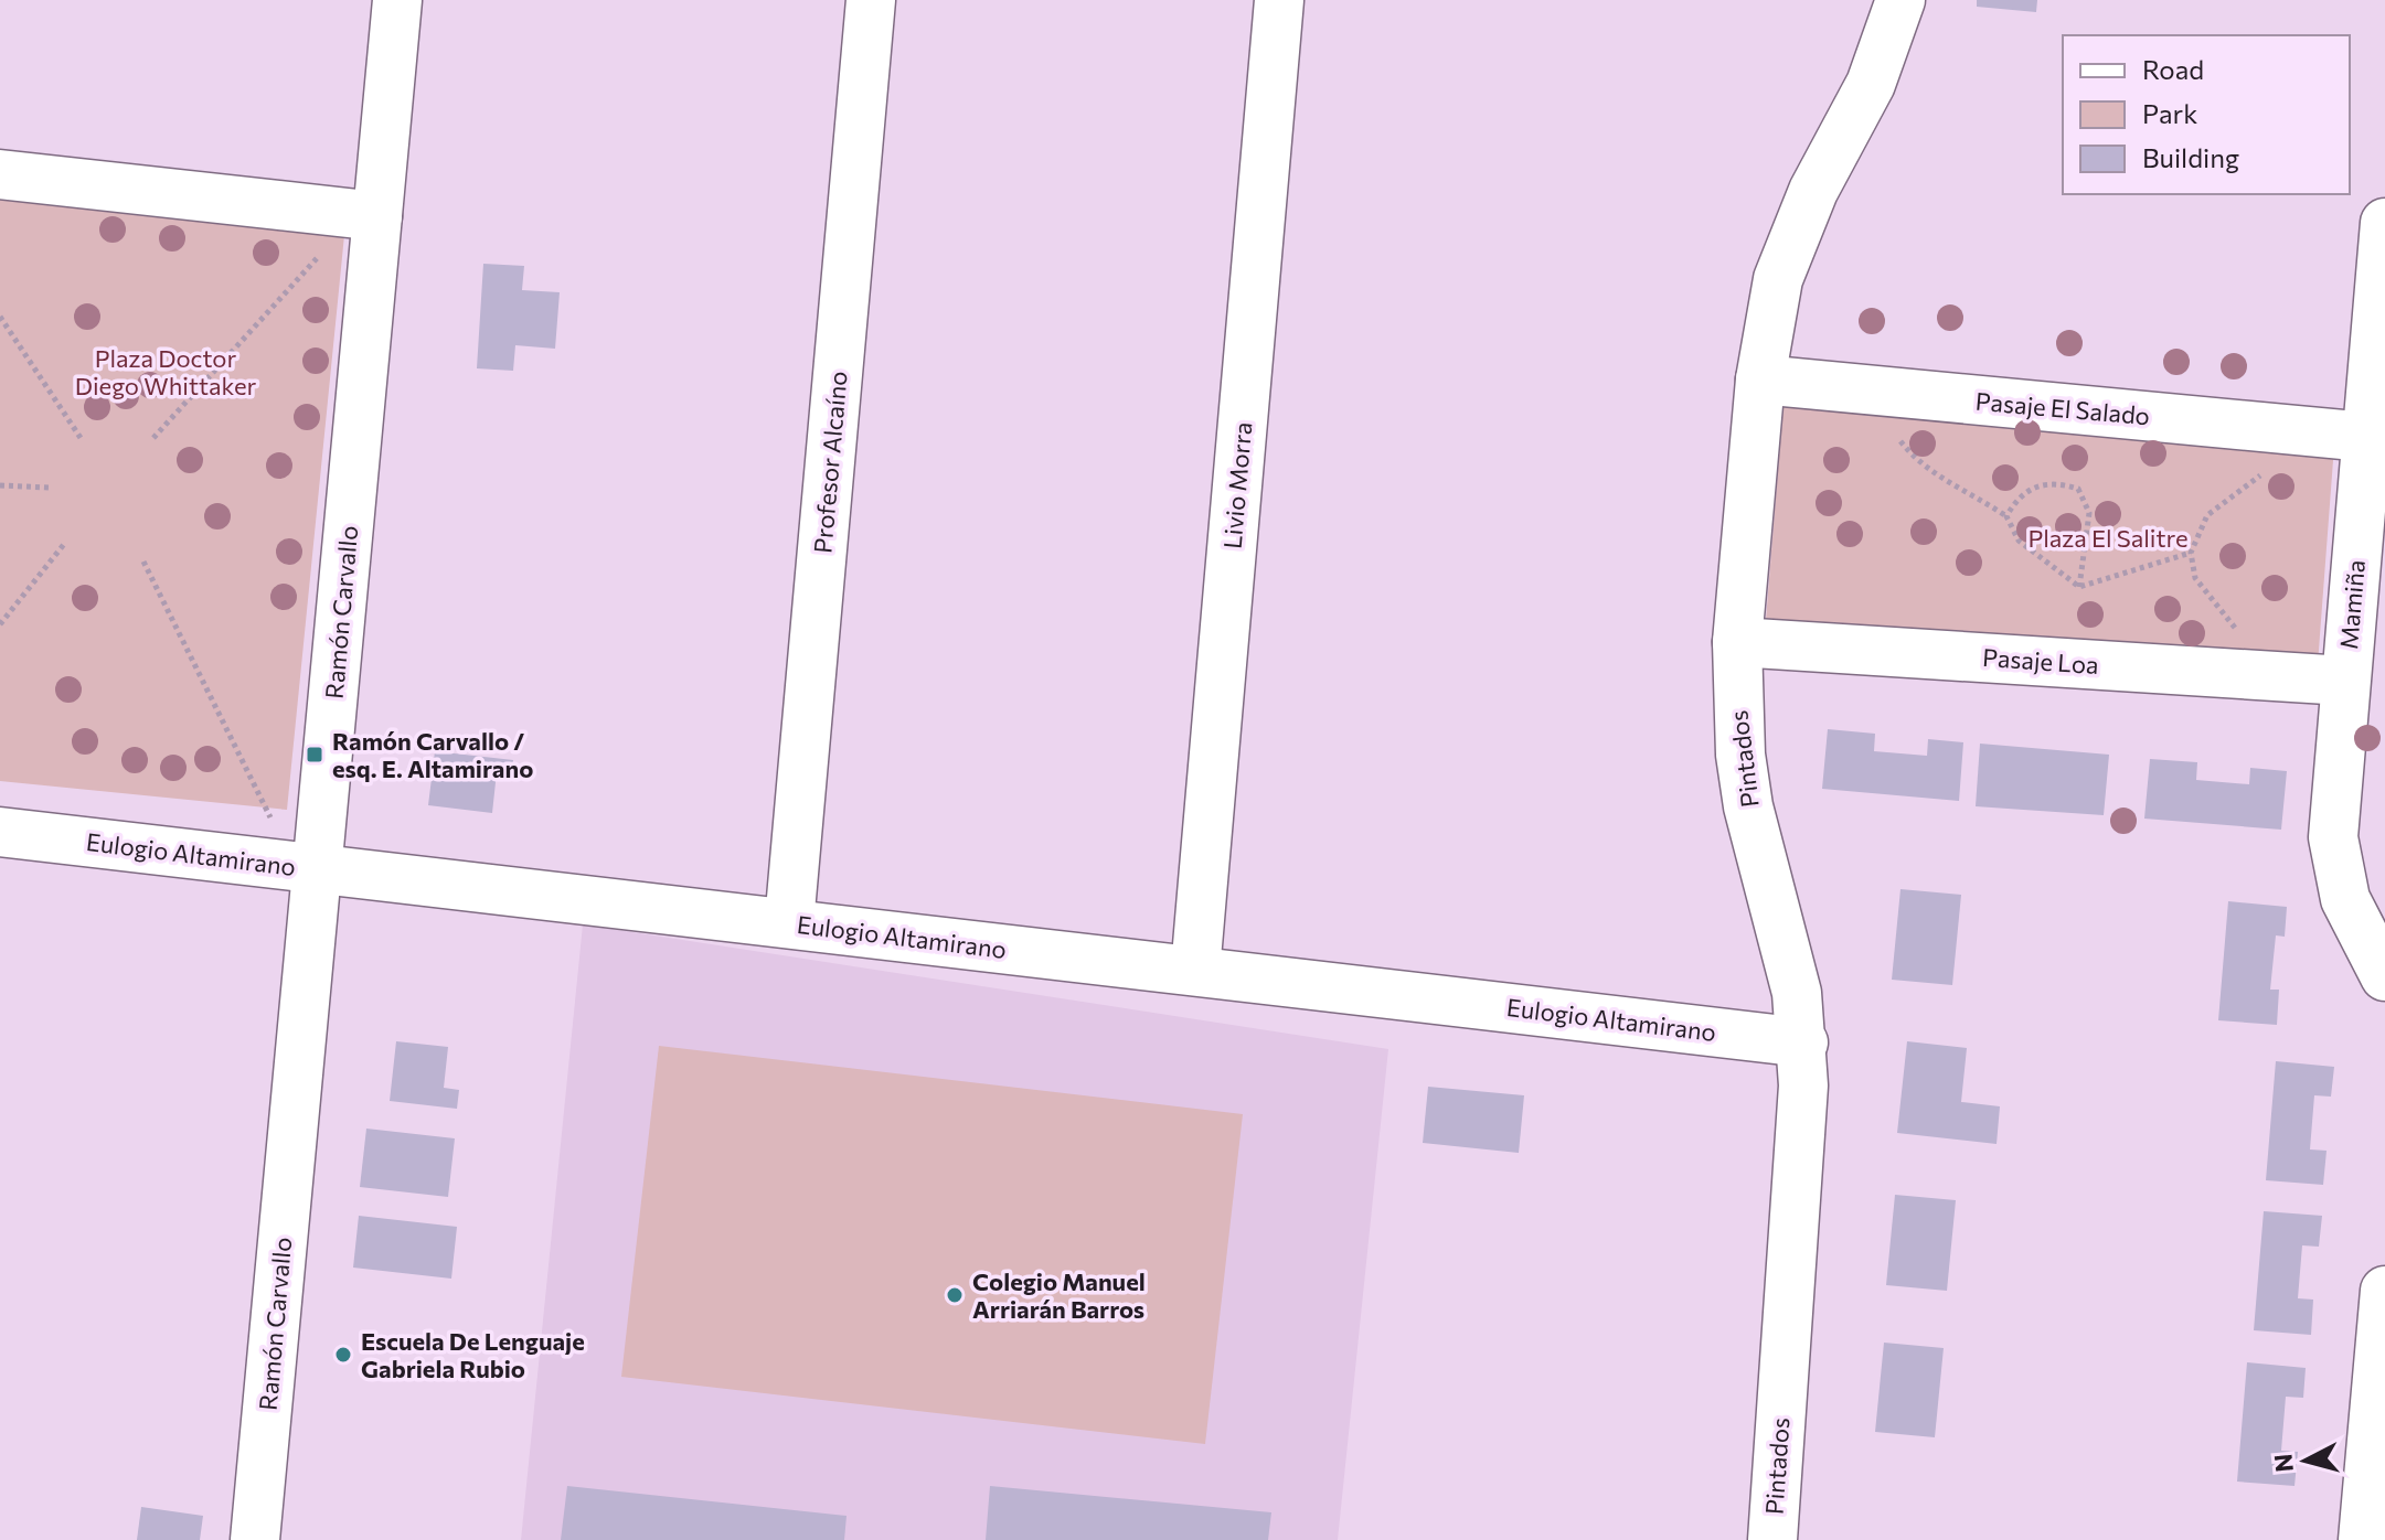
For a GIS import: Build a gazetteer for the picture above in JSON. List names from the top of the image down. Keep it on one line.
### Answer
{"streets":{"street":["Pasaje El Salado","Profesor Alcaíno","Livio Morra","Mamiña","Ramón Carvallo","Pasaje Loa","Pintados","Eulogio Altamirano"]},"crossings":[["Pasaje El Salado","Mamiña"],["Pasaje El Salado","Pintados"],["Profesor Alcaíno","Eulogio Altamirano"],["Livio Morra","Eulogio Altamirano"],["Mamiña","Pasaje Loa"],["Ramón Carvallo","Eulogio Altamirano"],["Pasaje Loa","Pintados"],["Pintados","Eulogio Altamirano"]],"parks":["Plaza Doctor Diego Whittaker","Plaza El Salitre"],"places":{"transit":["Ramón Carvallo / esq. E. Altamirano"],"other":["Colegio Manuel Arriarán Barros","Escuela De Lenguaje Gabriela Rubio"]},"legend":["Road","Park","Building"],"north":"left"}
